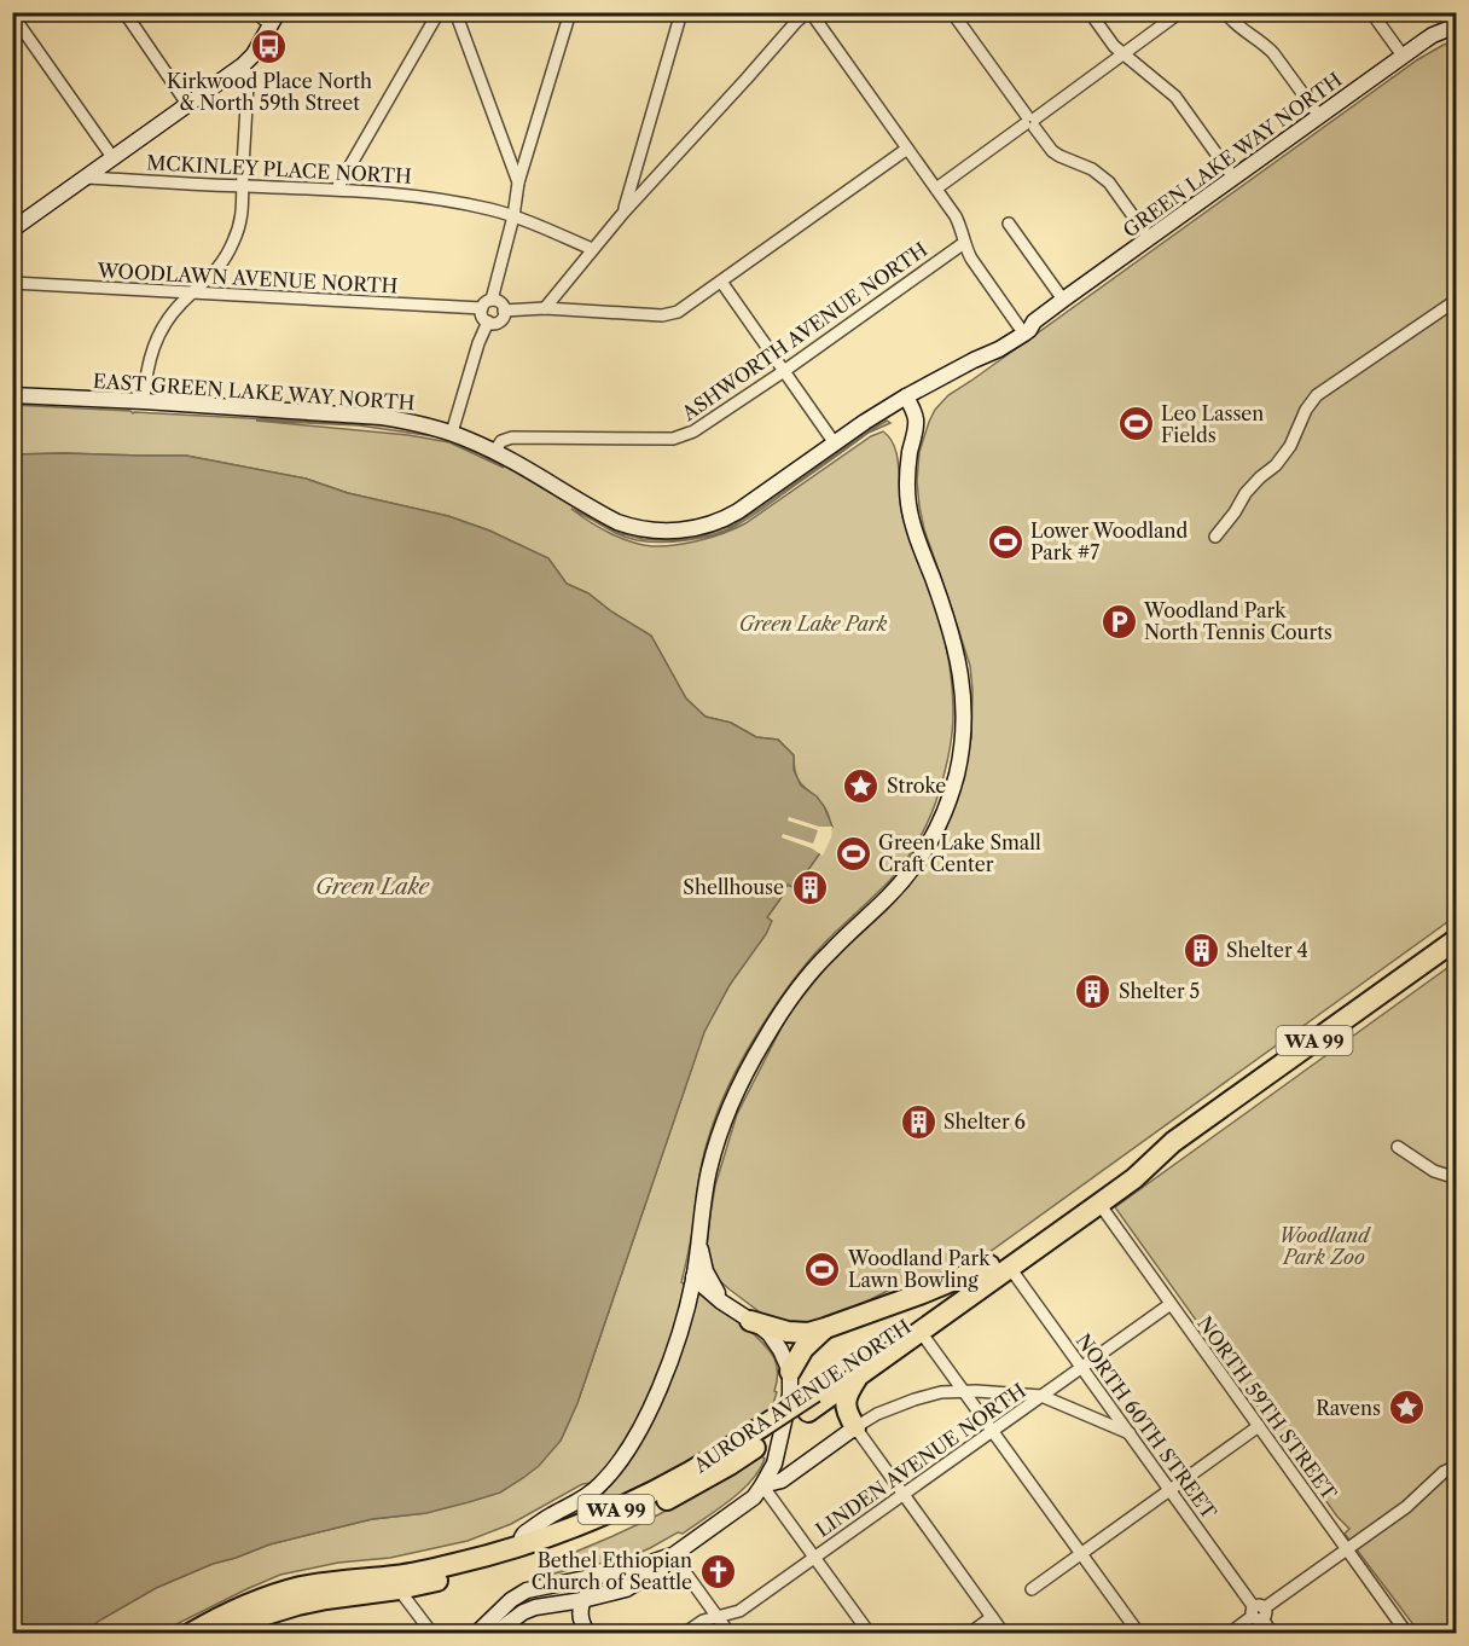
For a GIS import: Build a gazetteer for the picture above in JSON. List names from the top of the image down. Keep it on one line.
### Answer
{"streets":{"highway":["WA 99","AURORA AVENUE NORTH"],"main road":["GREEN LAKE WAY NORTH","EAST GREEN LAKE WAY NORTH"],"street":["MCKINLEY PLACE NORTH","WOODLAWN AVENUE NORTH","ASHWORTH AVENUE NORTH","NORTH 59TH STREET","NORTH 60TH STREET","LINDEN AVENUE NORTH"]},"crossings":[["GREEN LAKE WAY NORTH","EAST GREEN LAKE WAY NORTH"],["ASHWORTH AVENUE NORTH","EAST GREEN LAKE WAY NORTH"],["AURORA AVENUE NORTH","NORTH 59TH STREET"],["AURORA AVENUE NORTH","NORTH 60TH STREET"],["NORTH 59TH STREET","LINDEN AVENUE NORTH"],["NORTH 60TH STREET","LINDEN AVENUE NORTH"]],"water":["Green Lake"],"parks":["Green Lake Park","Woodland Park Zoo"],"places":{"bus stop":["Kirkwood Place North & North 59th Street"],"sports":["Leo Lassen Fields","Lower Woodland Park #7","Green Lake Small Craft Center","Woodland Park Lawn Bowling"],"parking":["Woodland Park North Tennis Courts"],"place":["Stroke","Ravens"],"building":["Shellhouse","Shelter 4","Shelter 5","Shelter 6"],"church":["Bethel Ethiopian Church of Seattle"]}}
